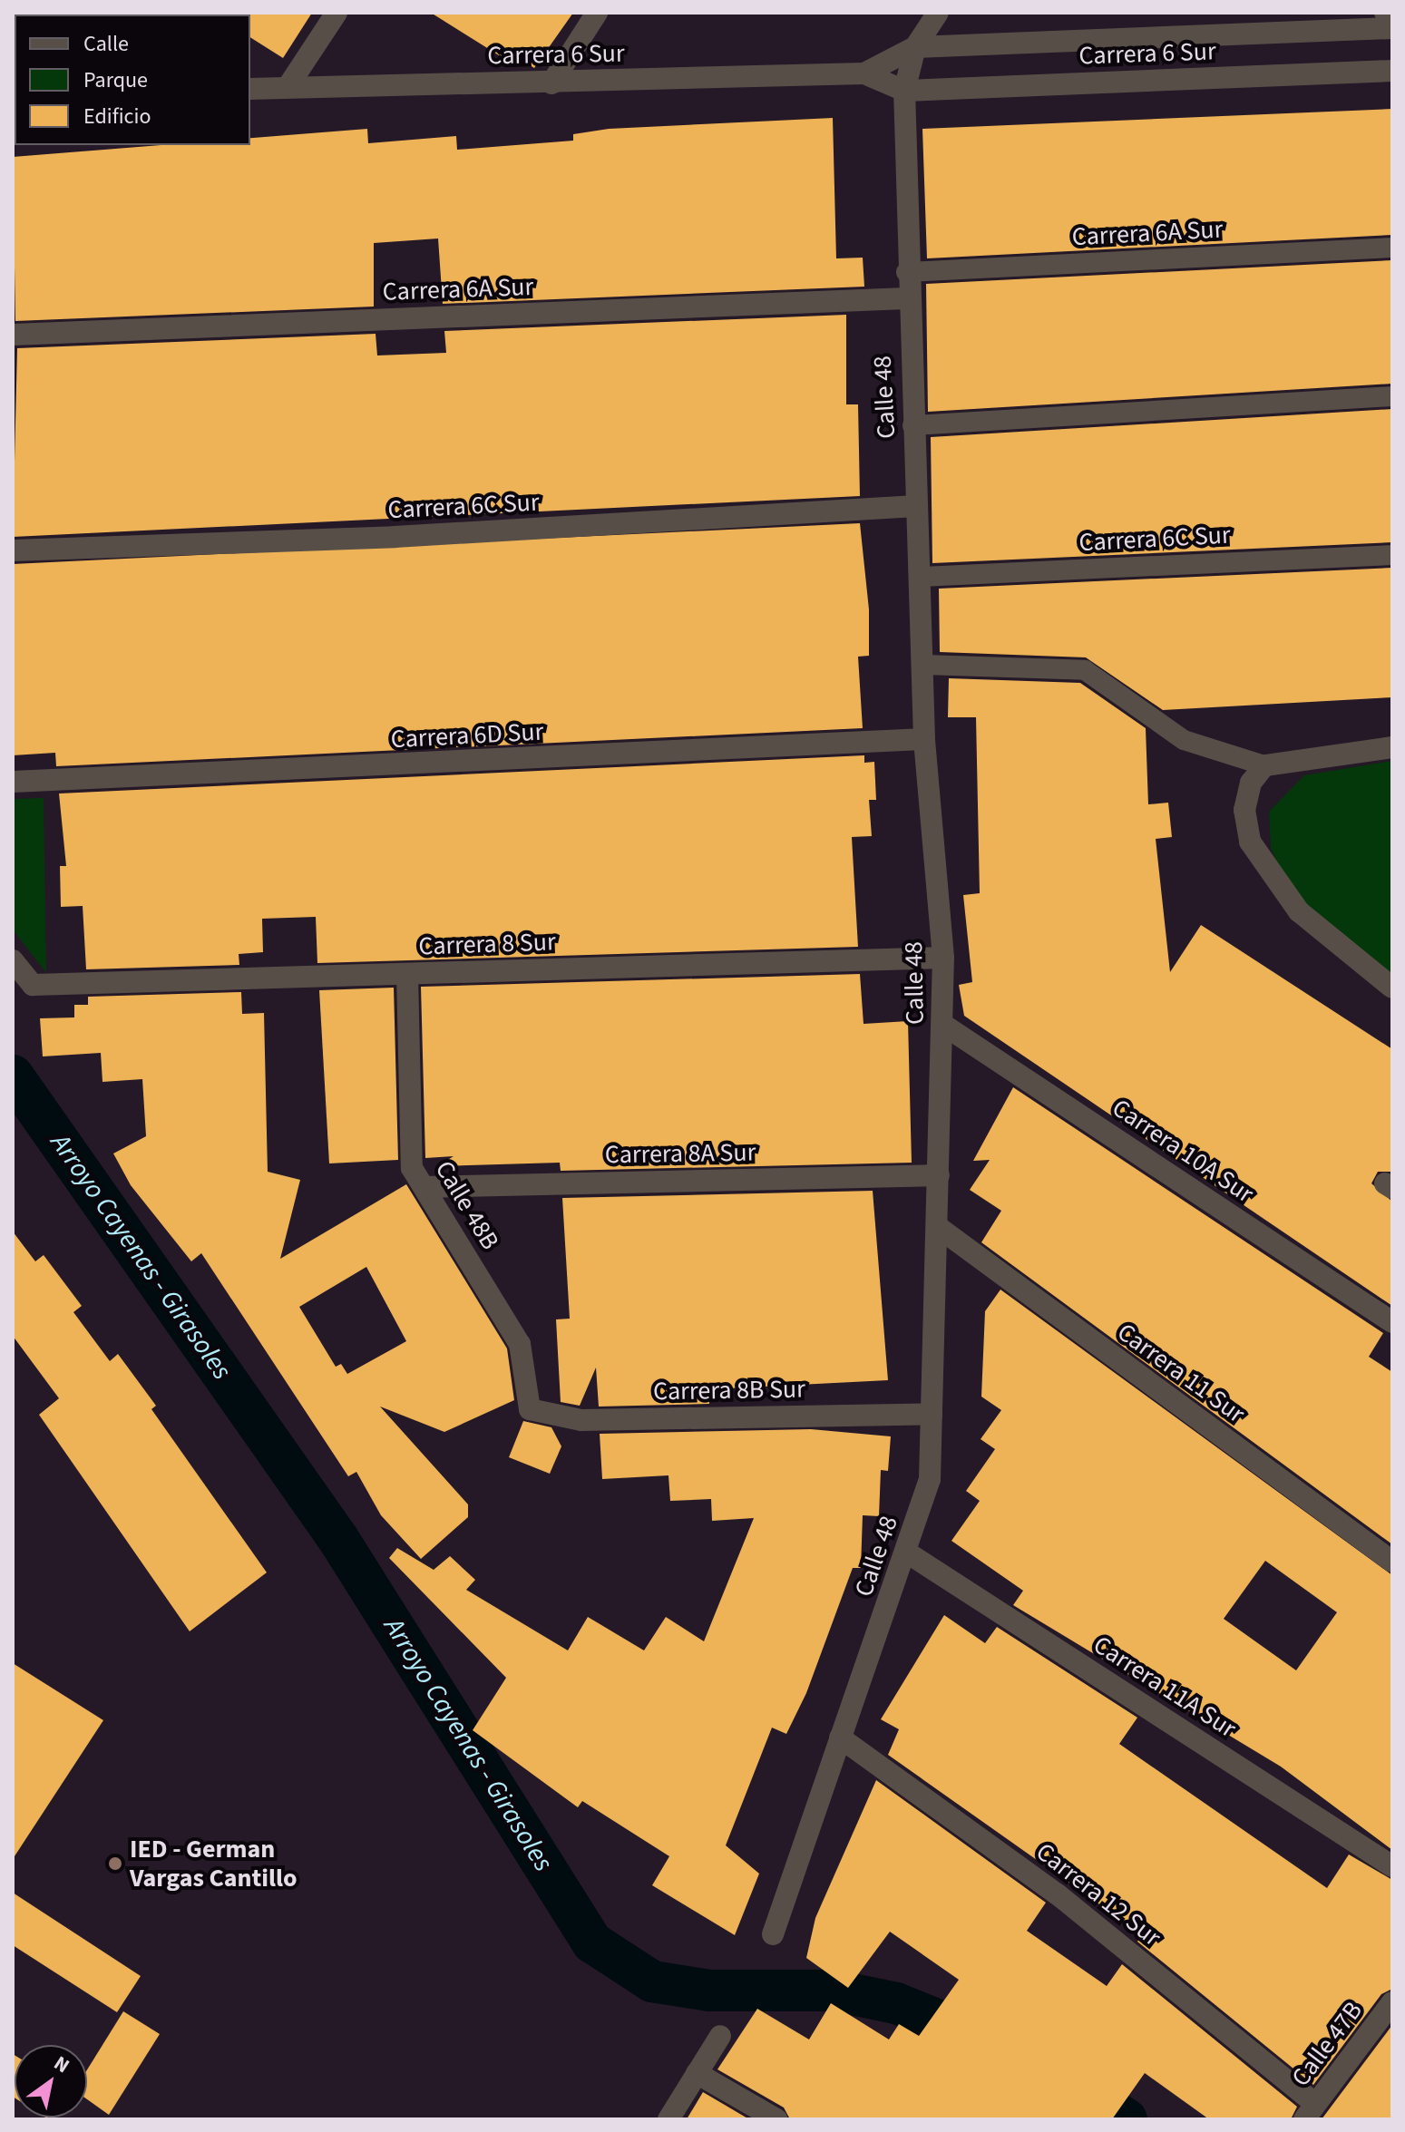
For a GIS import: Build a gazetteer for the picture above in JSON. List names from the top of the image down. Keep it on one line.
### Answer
{"streets":{"street":["Carrera 6 Sur","Carrera 6A Sur","Calle 48","Carrera 6C Sur","Carrera 6D Sur","Carrera 8 Sur","Carrera 10A Sur","Carrera 8A Sur","Calle 48B","Carrera 11 Sur","Carrera 8B Sur","Carrera 11A Sur","Carrera 12 Sur","Calle 47B"]},"crossings":[["Carrera 6 Sur","Calle 48"],["Carrera 6A Sur","Calle 48"],["Calle 48","Carrera 6C Sur"],["Calle 48","Carrera 6D Sur"],["Calle 48","Carrera 8 Sur"],["Calle 48","Carrera 10A Sur"],["Calle 48","Carrera 8A Sur"],["Calle 48","Carrera 11 Sur"],["Calle 48","Carrera 8B Sur"],["Calle 48","Carrera 11A Sur"],["Calle 48","Carrera 12 Sur"],["Carrera 8 Sur","Calle 48B"],["Carrera 8A Sur","Calle 48B"],["Calle 48B","Carrera 8B Sur"],["Carrera 12 Sur","Calle 47B"]],"water":["Arroyo Cayenas - Girasoles"],"places":["IED - German Vargas Cantillo"],"legend":["Calle","Parque","Edificio"],"north":"top right"}
